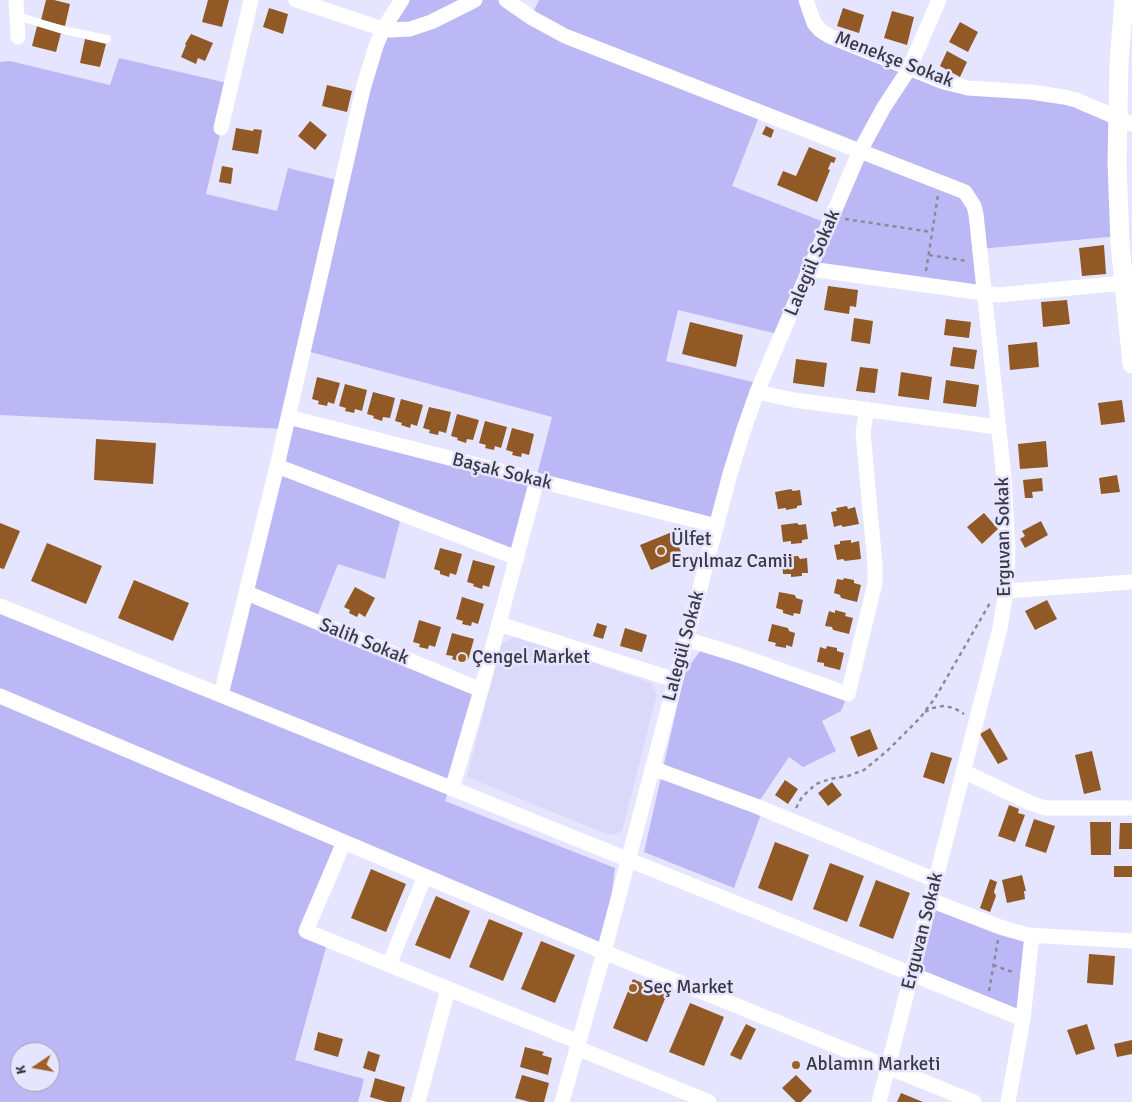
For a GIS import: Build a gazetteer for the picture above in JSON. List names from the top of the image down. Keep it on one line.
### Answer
{"streets":{"street":["Menekşe Sokak","Lalegül Sokak","Başak Sokak","Erguvan Sokak","Salih Sokak"]},"crossings":[["Menekşe Sokak","Lalegül Sokak"],["Lalegül Sokak","Başak Sokak"],["Lalegül Sokak","Erguvan Sokak"]],"places":["Ülfet Eryılmaz Camii","Çengel Market","Seç Market","Ablamın Marketi"],"north":"left"}
